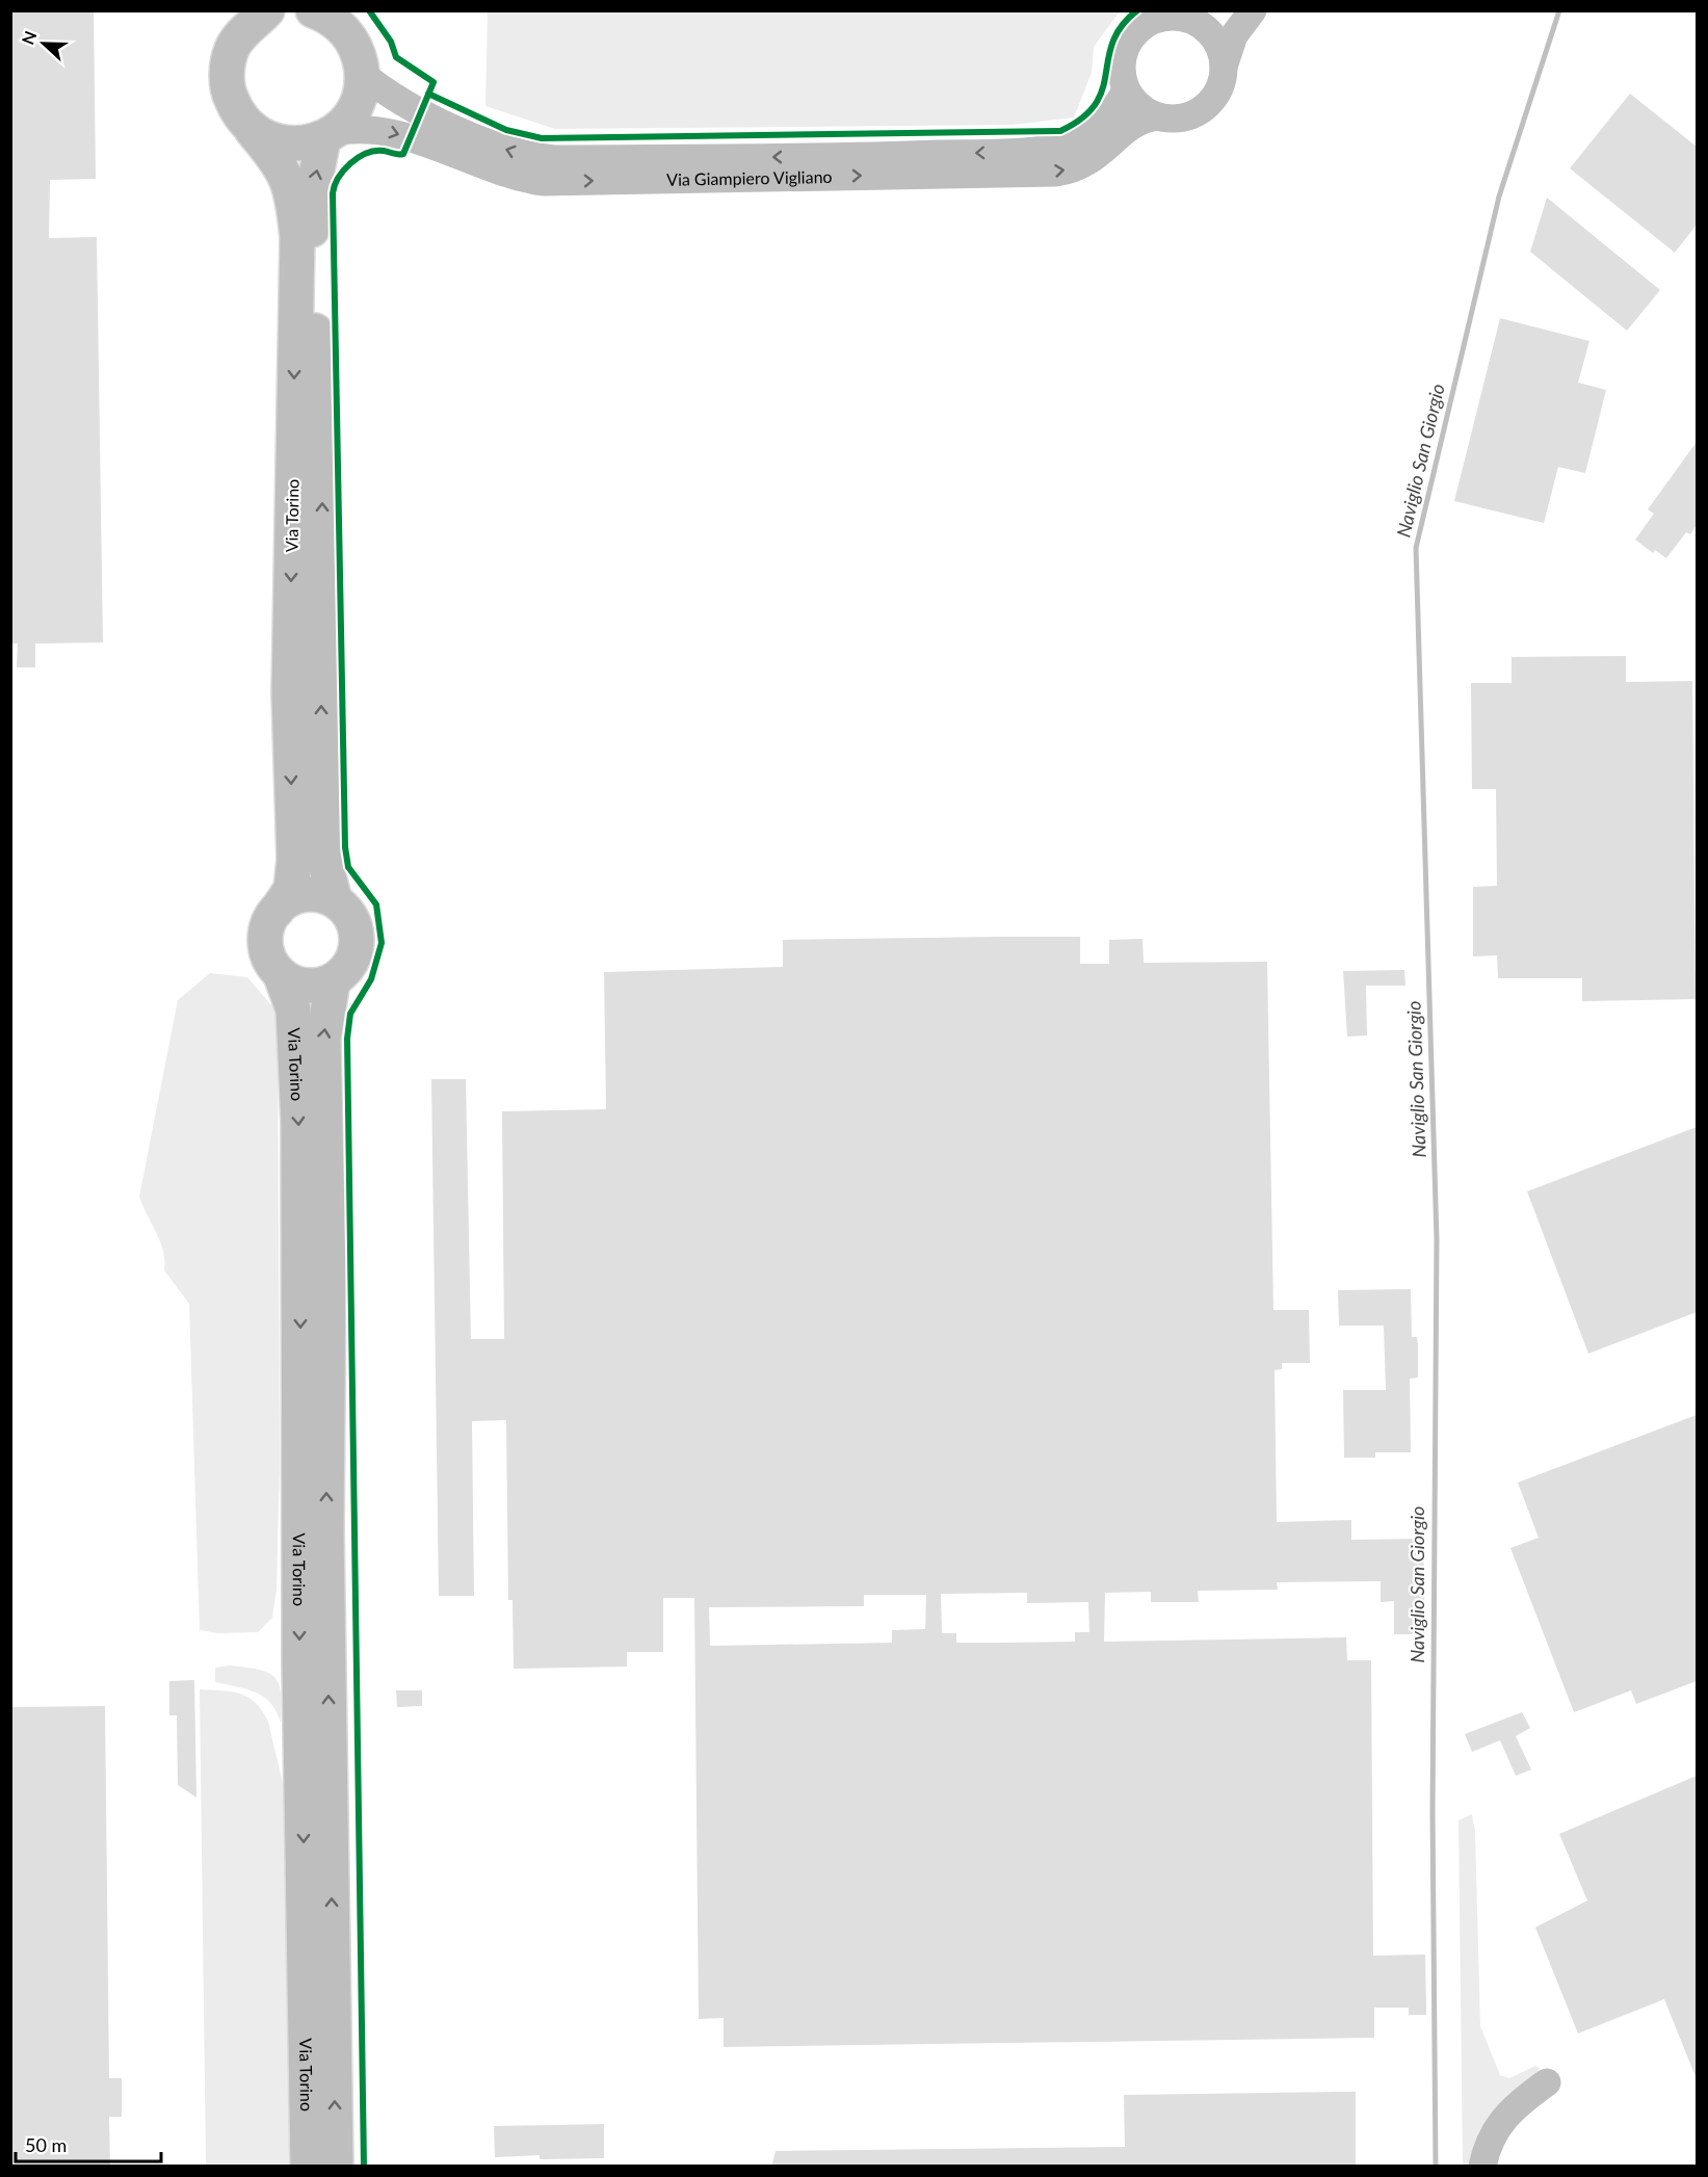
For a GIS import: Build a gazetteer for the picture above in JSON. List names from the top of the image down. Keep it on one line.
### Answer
{"streets":{"main road":["Via Torino"],"street":["Via Giampiero Vigliano"]},"crossings":[["Via Giampiero Vigliano","Via Torino"]],"water":["Naviglio San Giorgio"],"scale_bar":"50 m","north":"left"}
